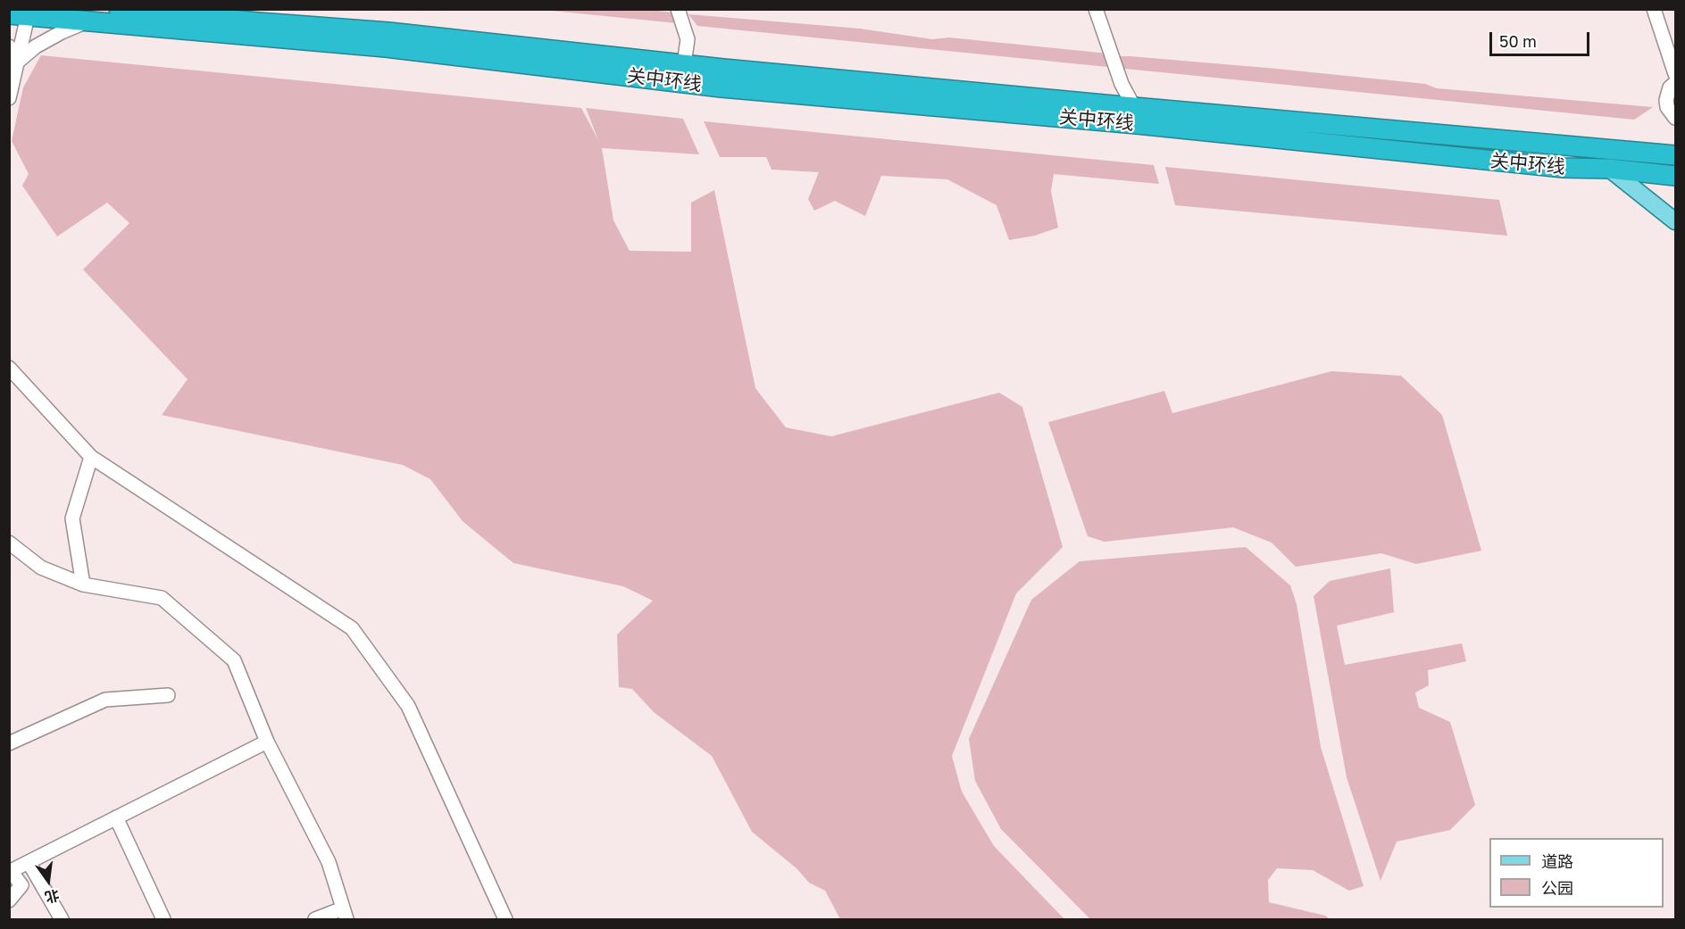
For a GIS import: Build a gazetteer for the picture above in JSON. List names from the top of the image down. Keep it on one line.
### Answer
{"streets":{"highway":["关中环线"]},"legend":["道路","公园"],"scale_bar":"50 m","north":"bottom"}
